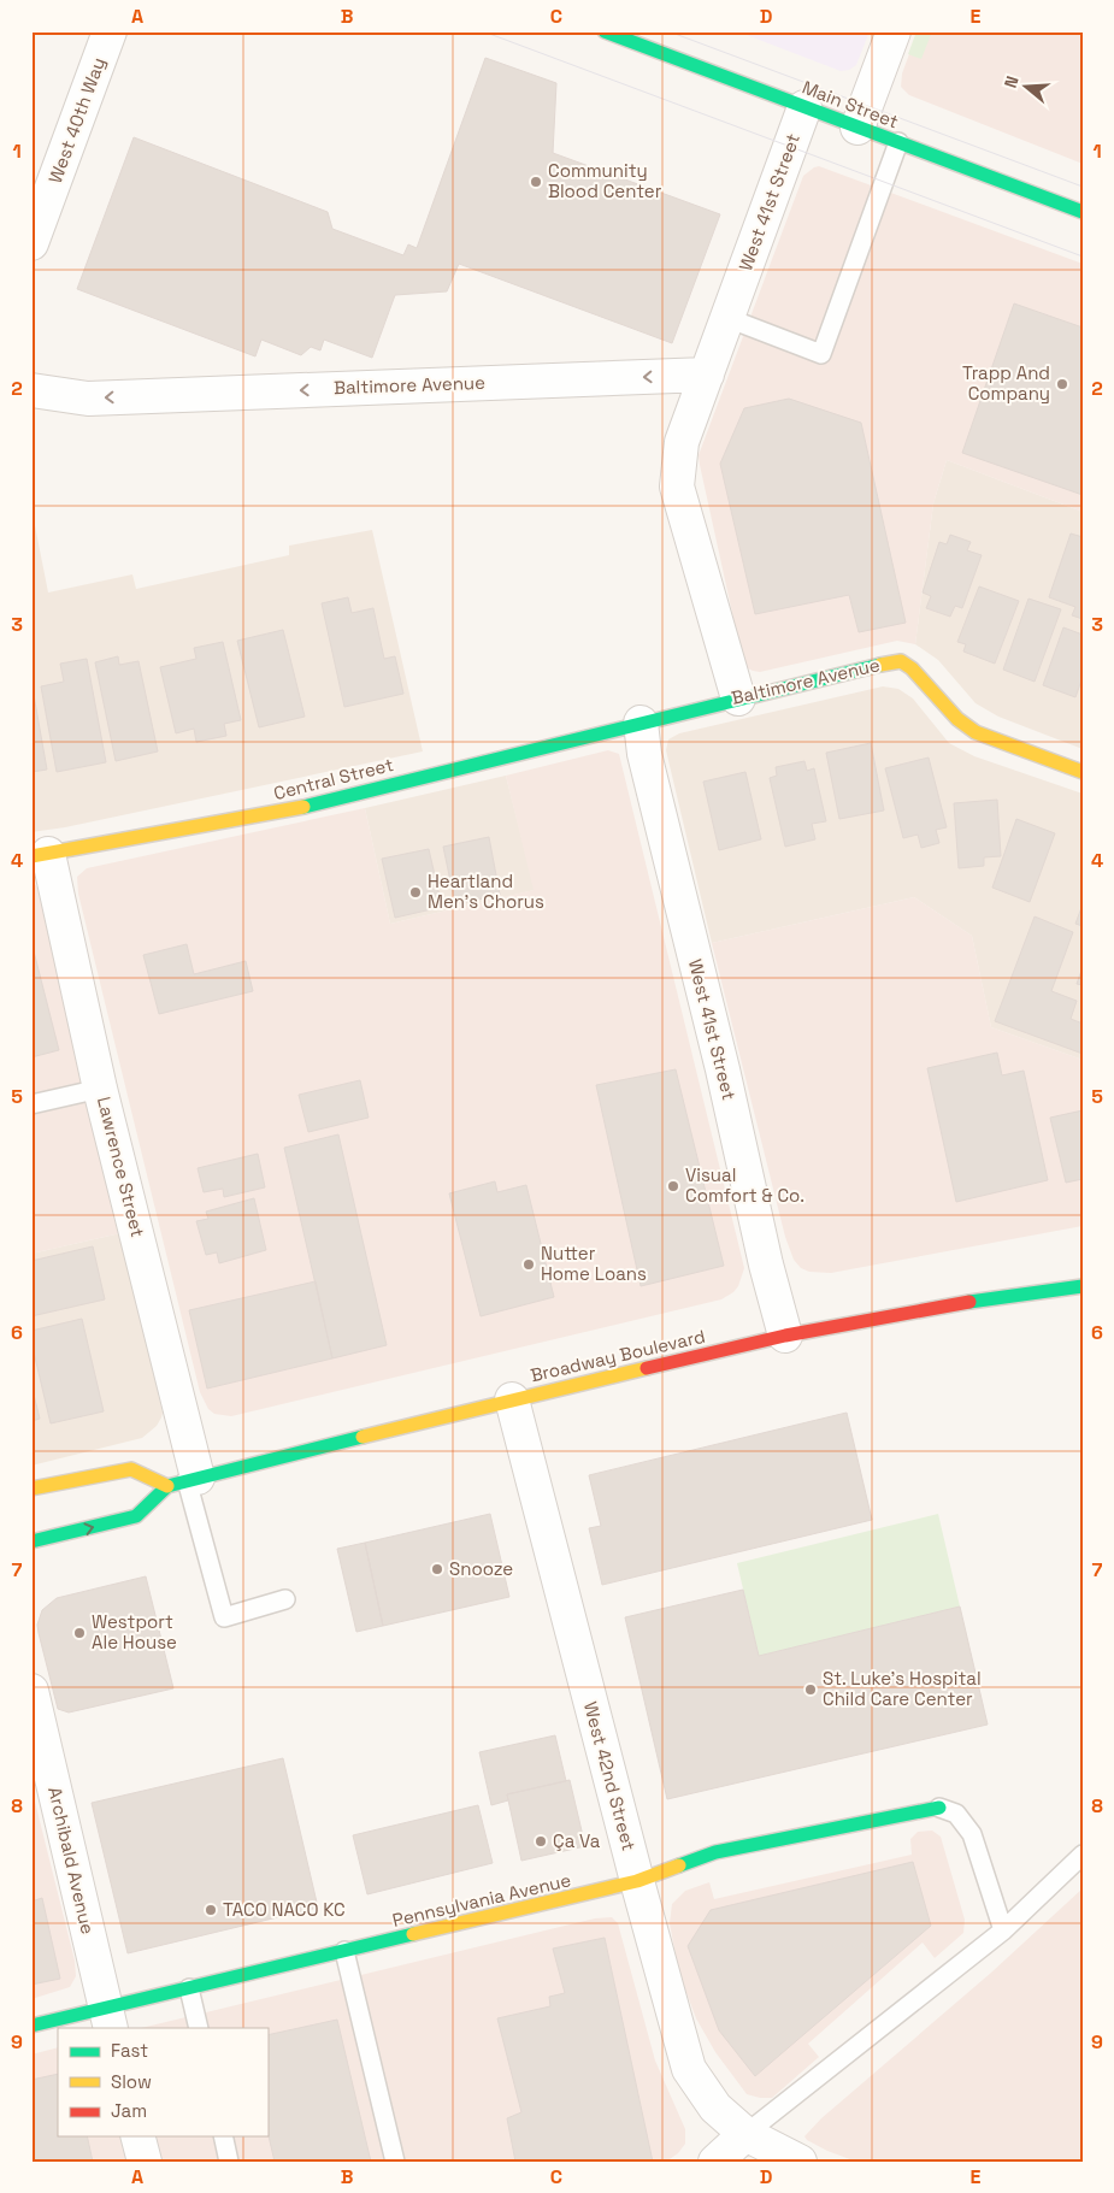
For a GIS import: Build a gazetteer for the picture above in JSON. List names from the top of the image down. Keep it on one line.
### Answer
{"streets":{"street":["Main Street","West 40th Way","West 41st Street","Baltimore Avenue","Central Street","Lawrence Street","Broadway Boulevard","West 42nd Street","Archibald Avenue","Pennsylvania Avenue"]},"crossings":[["Main Street","West 41st Street"],["West 41st Street","Baltimore Avenue"],["West 41st Street","Central Street"],["West 41st Street","Broadway Boulevard"],["Baltimore Avenue","Central Street"],["Central Street","Lawrence Street"],["Lawrence Street","Broadway Boulevard"],["Broadway Boulevard","West 42nd Street"],["West 42nd Street","Pennsylvania Avenue"],["Archibald Avenue","Pennsylvania Avenue"]],"one_way":["Baltimore Avenue"],"places":["Community Blood Center","Trapp And Company","Heartland Men's Chorus","Visual Comfort & Co.","Nutter Home Loans","Snooze","Westport Ale House","St. Luke's Hospital Child Care Center","Ça Va","TACO NACO KC"],"legend":["Fast","Slow","Jam"],"north":"left","grid":{"columns":["A","B","C","D","E"],"rows":["1","2","3","4","5","6","7","8","9"]}}
